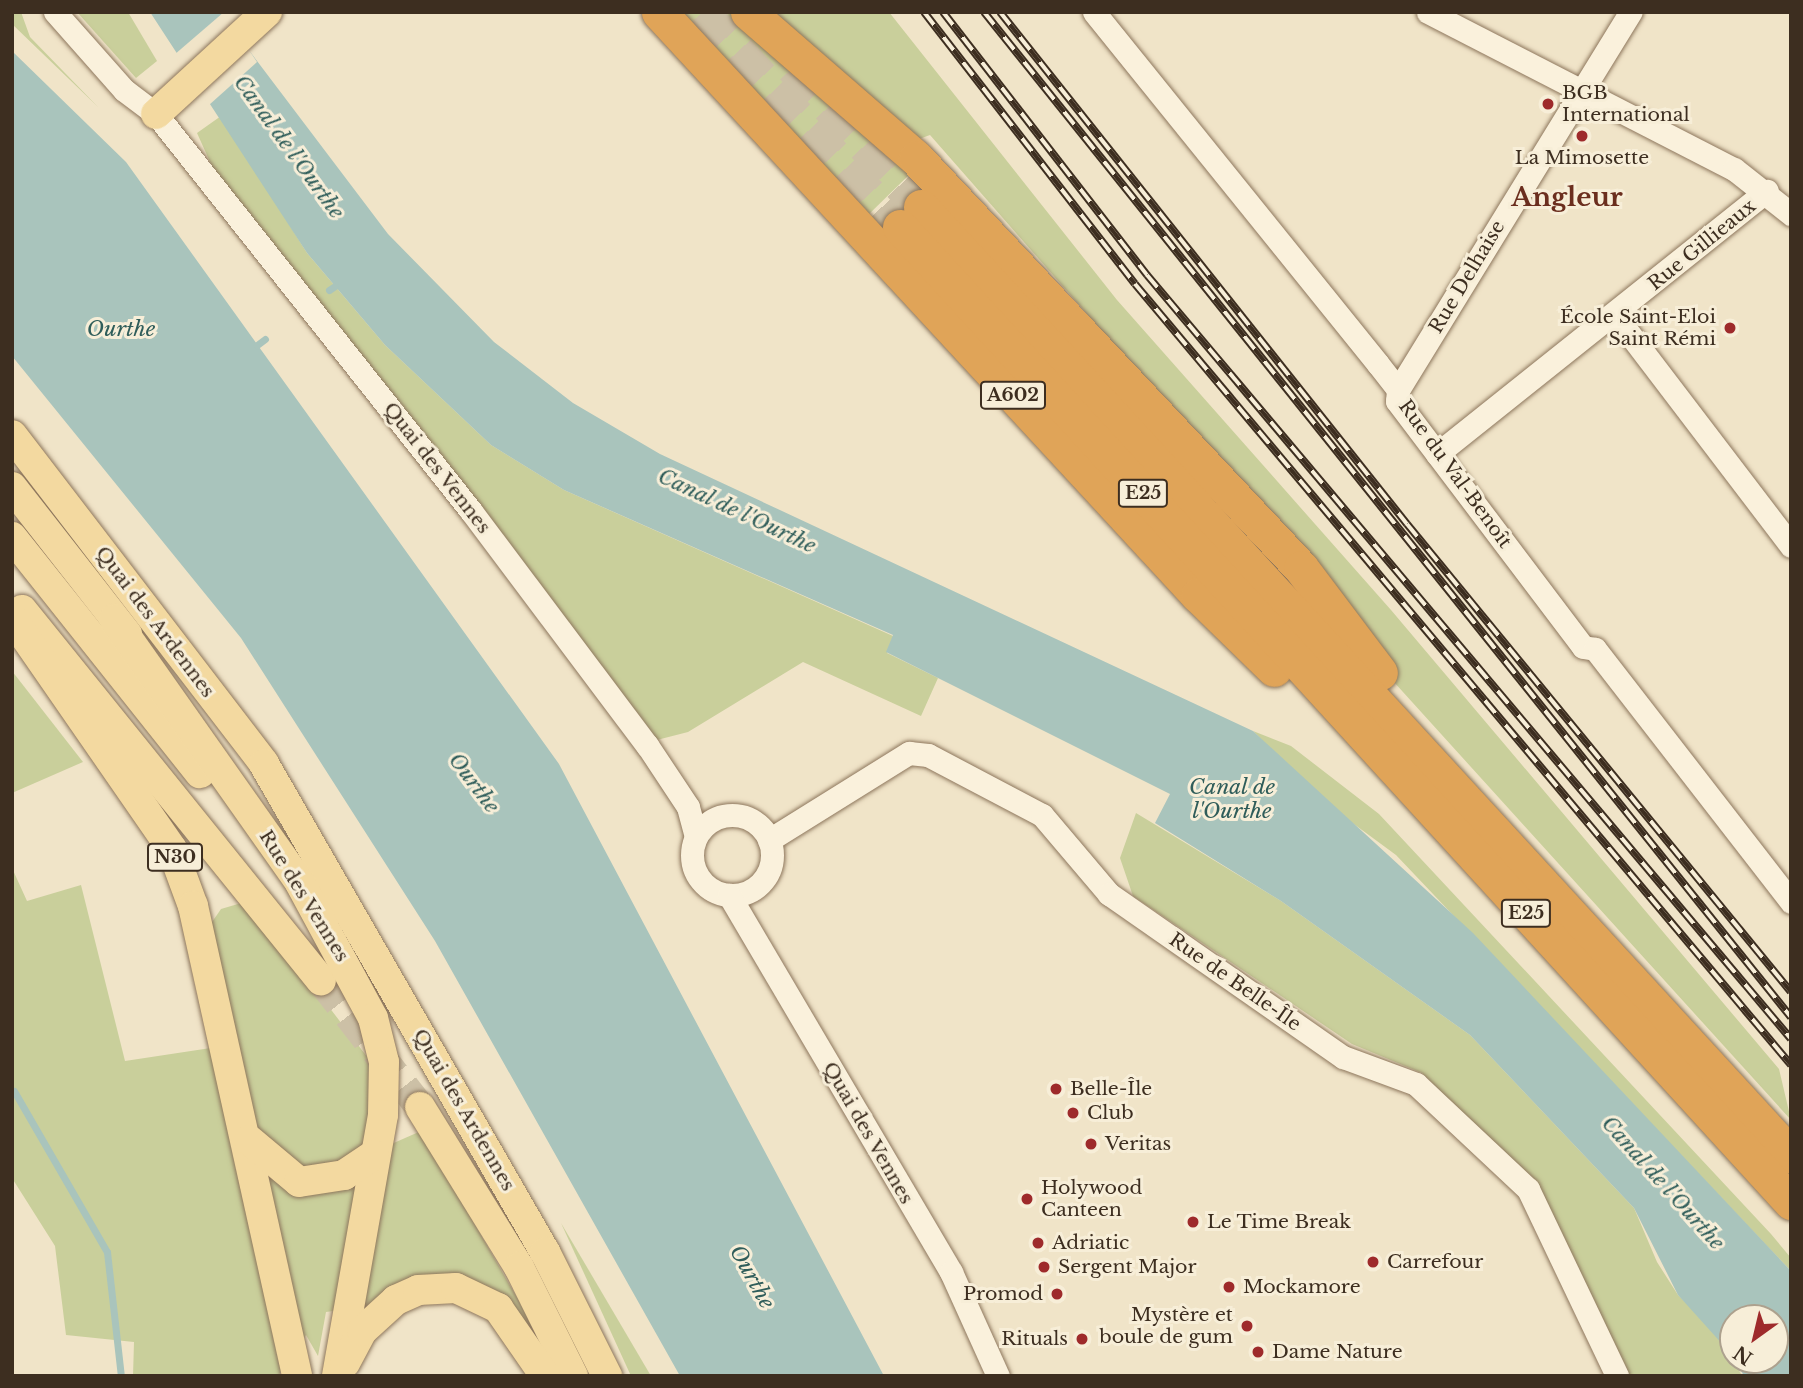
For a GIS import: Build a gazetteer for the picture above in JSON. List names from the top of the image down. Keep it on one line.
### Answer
{"streets":{"highway":["A602","E25"],"main road":["Quai des Ardennes","N30","Rue des Vennes"],"street":["Rue Gillieaux","Rue Delhaise","Quai des Vennes","Rue du Val-Benoît","Rue de Belle-Île"]},"crossings":[["Rue Gillieaux","Rue du Val-Benoît"],["Rue Delhaise","Rue du Val-Benoît"],["A602","E25"],["Quai des Vennes","Rue de Belle-Île"],["Quai des Ardennes","Rue des Vennes"]],"districts":["Angleur"],"water":["Canal de l'Ourthe","Ourthe"],"places":["BGB International","La Mimosette","École Saint-Eloi Saint Rémi","Belle-Île","Club","Veritas","Holywood Canteen","Le Time Break","Adriatic","Carrefour","Sergent Major","Mockamore","Promod","Mystère et boule de gum","Rituals","Dame Nature"],"north":"bottom left"}
